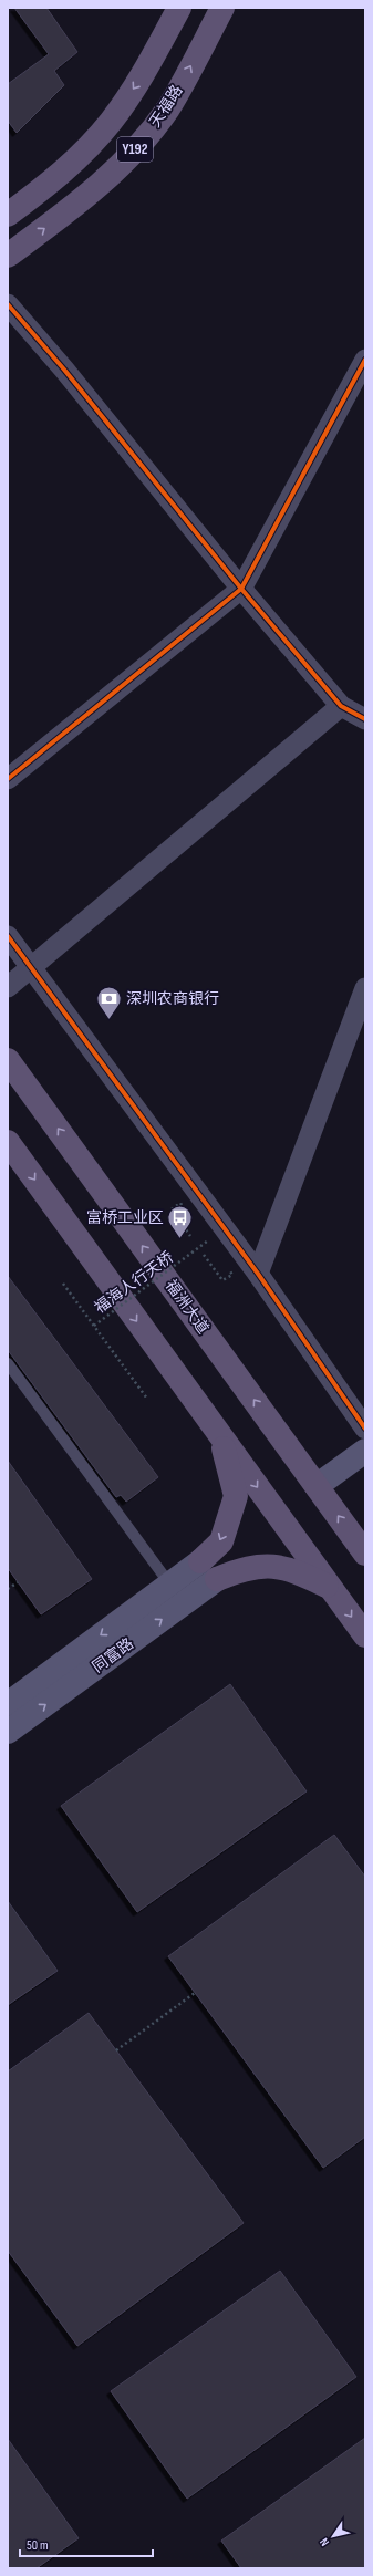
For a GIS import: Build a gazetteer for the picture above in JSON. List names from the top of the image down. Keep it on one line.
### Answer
{"streets":{"main road":["天福路","Y192","福洲大道"],"street":["同富路"],"path":["福海人行天桥"]},"places":{"bank":["深圳农商银行"],"bus stop":["富桥工业区"]},"scale_bar":"50 m","north":"bottom left"}
